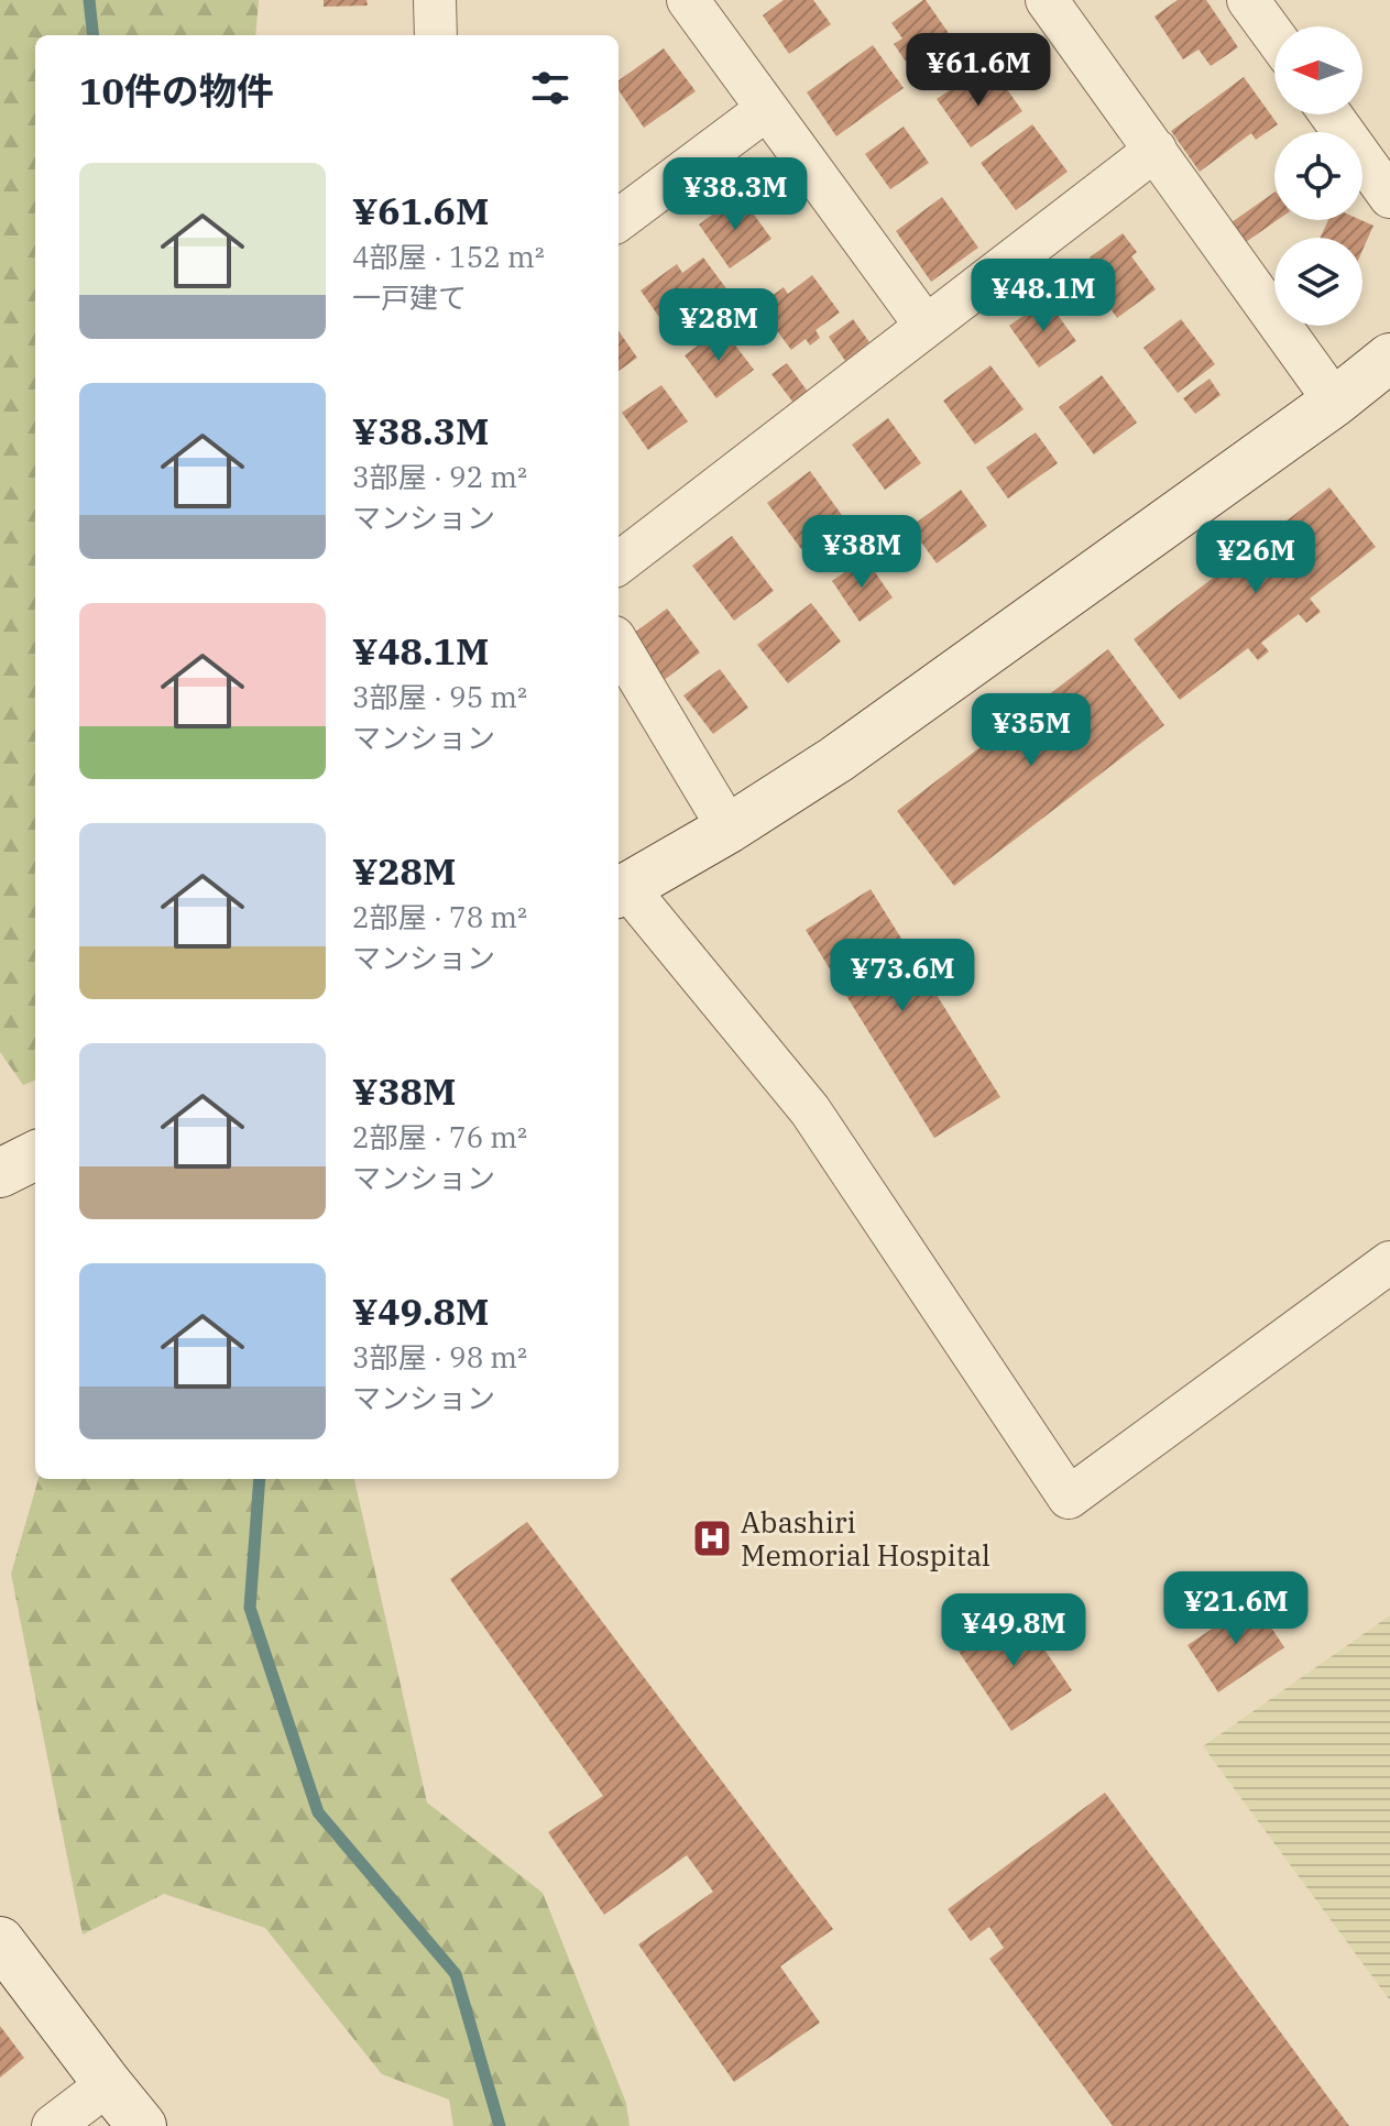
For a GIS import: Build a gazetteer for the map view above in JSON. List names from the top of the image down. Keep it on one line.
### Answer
{"places":{"hospital":["Abashiri Memorial Hospital"]},"north":"left","page":{"price":["¥61.6M","¥38.3M","¥48.1M","¥28M","¥38M","¥26M","¥35M","¥73.6M","¥21.6M","¥49.8M"],"heading":"10件の物件","list":[{"name":"¥61.6M","note":"4部屋 · 152 m² · 一戸建て"},{"name":"¥38.3M","note":"3部屋 · 92 m² · マンション"},{"name":"¥48.1M","note":"3部屋 · 95 m² · マンション"},{"name":"¥28M","note":"2部屋 · 78 m² · マンション"},{"name":"¥38M","note":"2部屋 · 76 m² · マンション"},{"name":"¥49.8M","note":"3部屋 · 98 m² · マンション"}]}}
